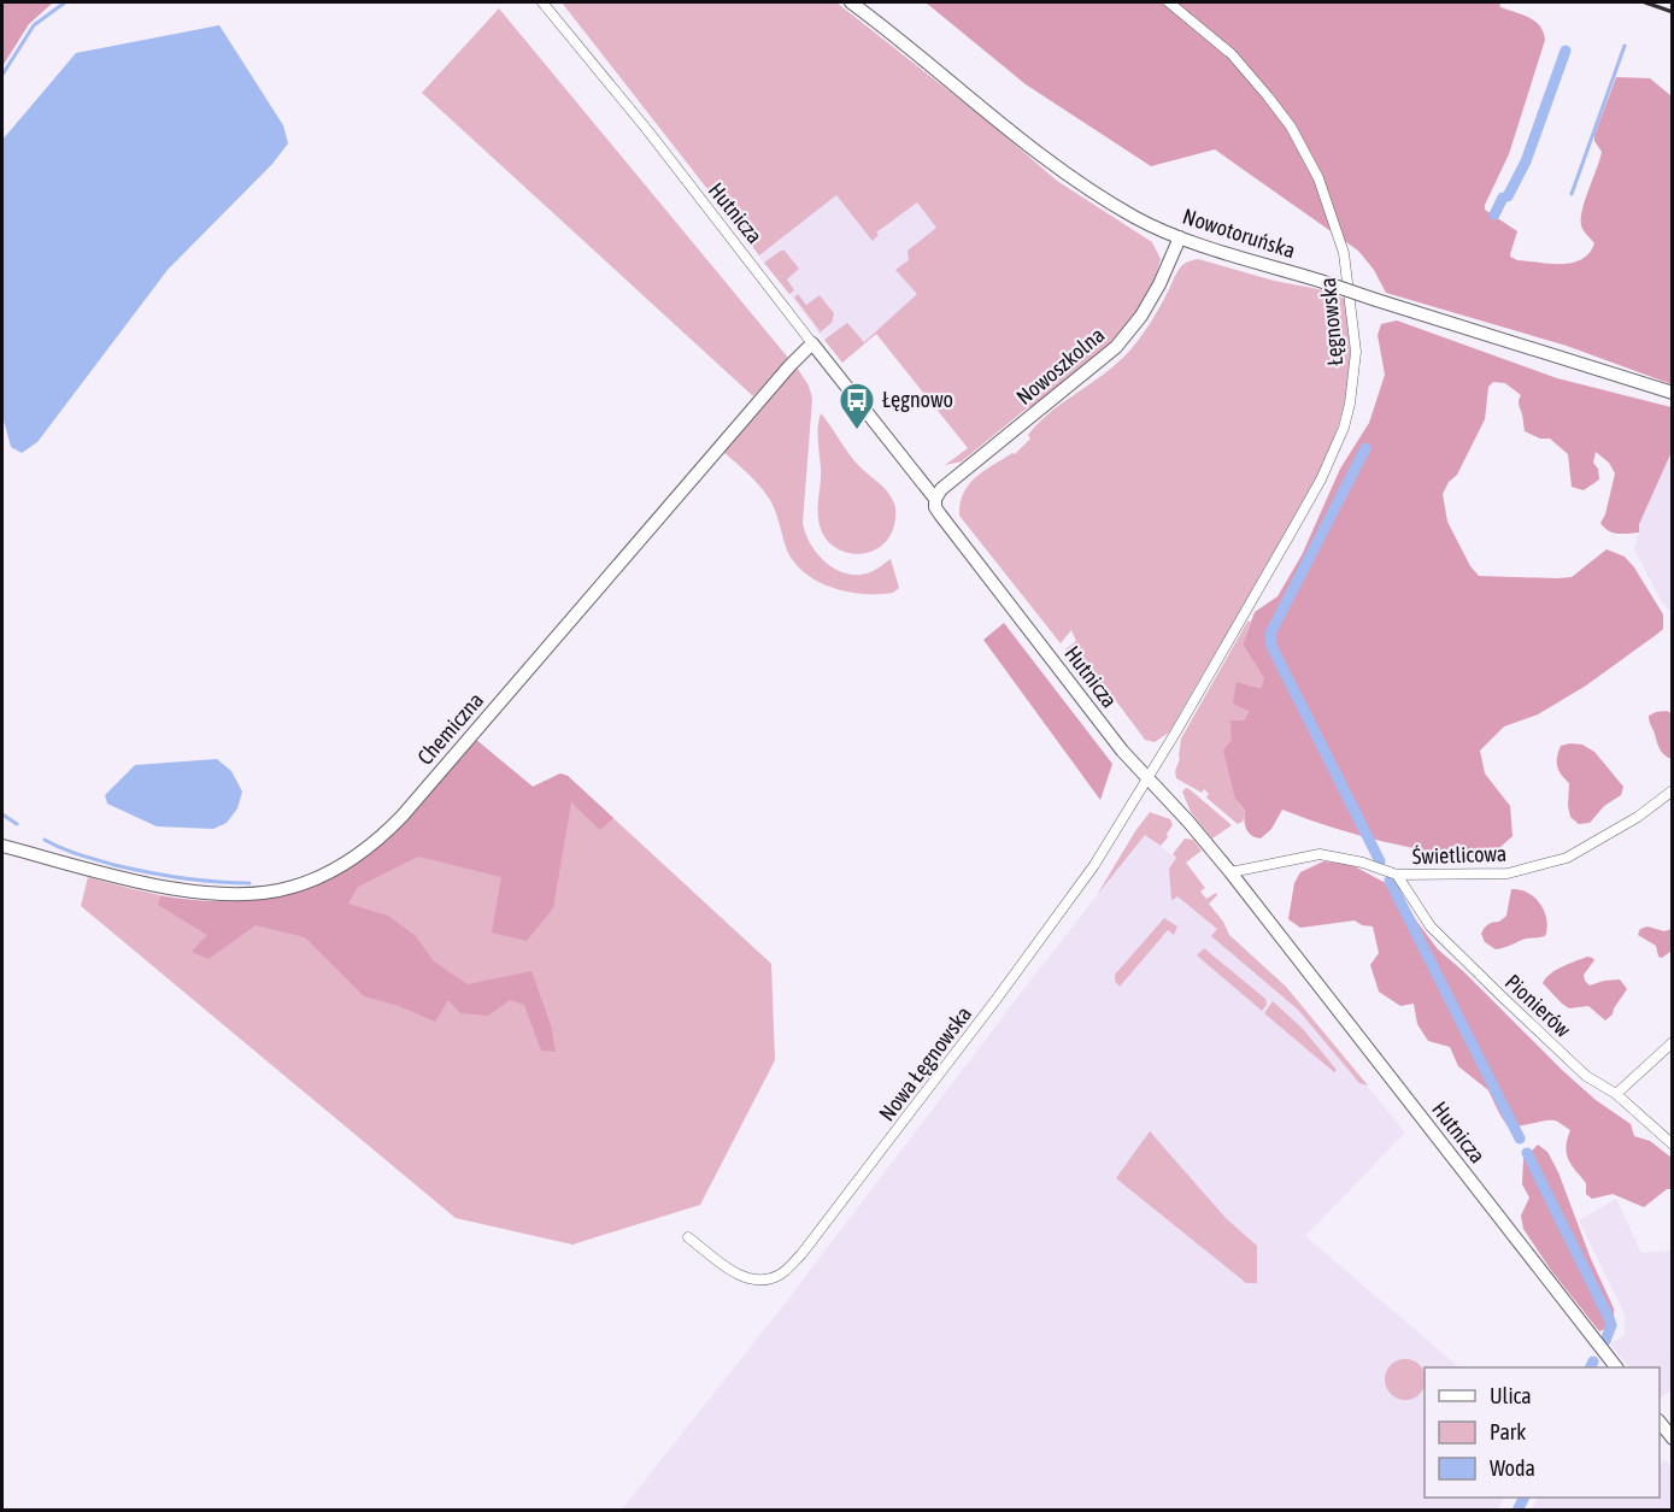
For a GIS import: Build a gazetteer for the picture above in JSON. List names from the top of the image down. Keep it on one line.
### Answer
{"streets":{"street":["Hutnicza","Nowotoruńska","Łęgnowska","Nowoszkolna","Chemiczna","Świetlicowa","Pionierów","Nowa Łęgnowska"]},"crossings":[["Hutnicza","Łęgnowska"],["Hutnicza","Nowoszkolna"],["Hutnicza","Chemiczna"],["Hutnicza","Świetlicowa"],["Hutnicza","Nowa Łęgnowska"],["Nowotoruńska","Nowoszkolna"],["Łęgnowska","Nowa Łęgnowska"],["Świetlicowa","Pionierów"]],"places":{"bus stop":["Łęgnowo"]},"legend":["Ulica","Park","Woda"]}
